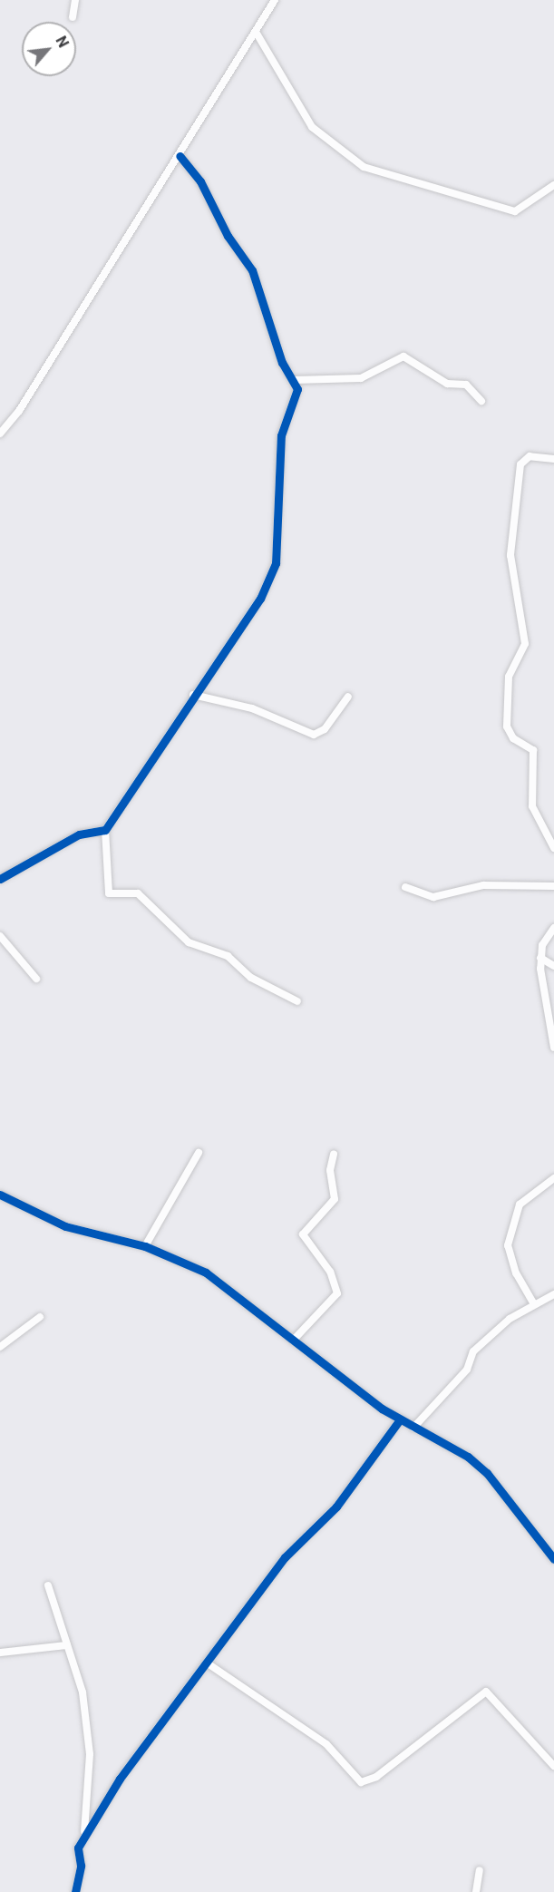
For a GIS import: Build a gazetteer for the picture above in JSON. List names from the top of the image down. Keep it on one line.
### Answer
{"north":"top right"}
